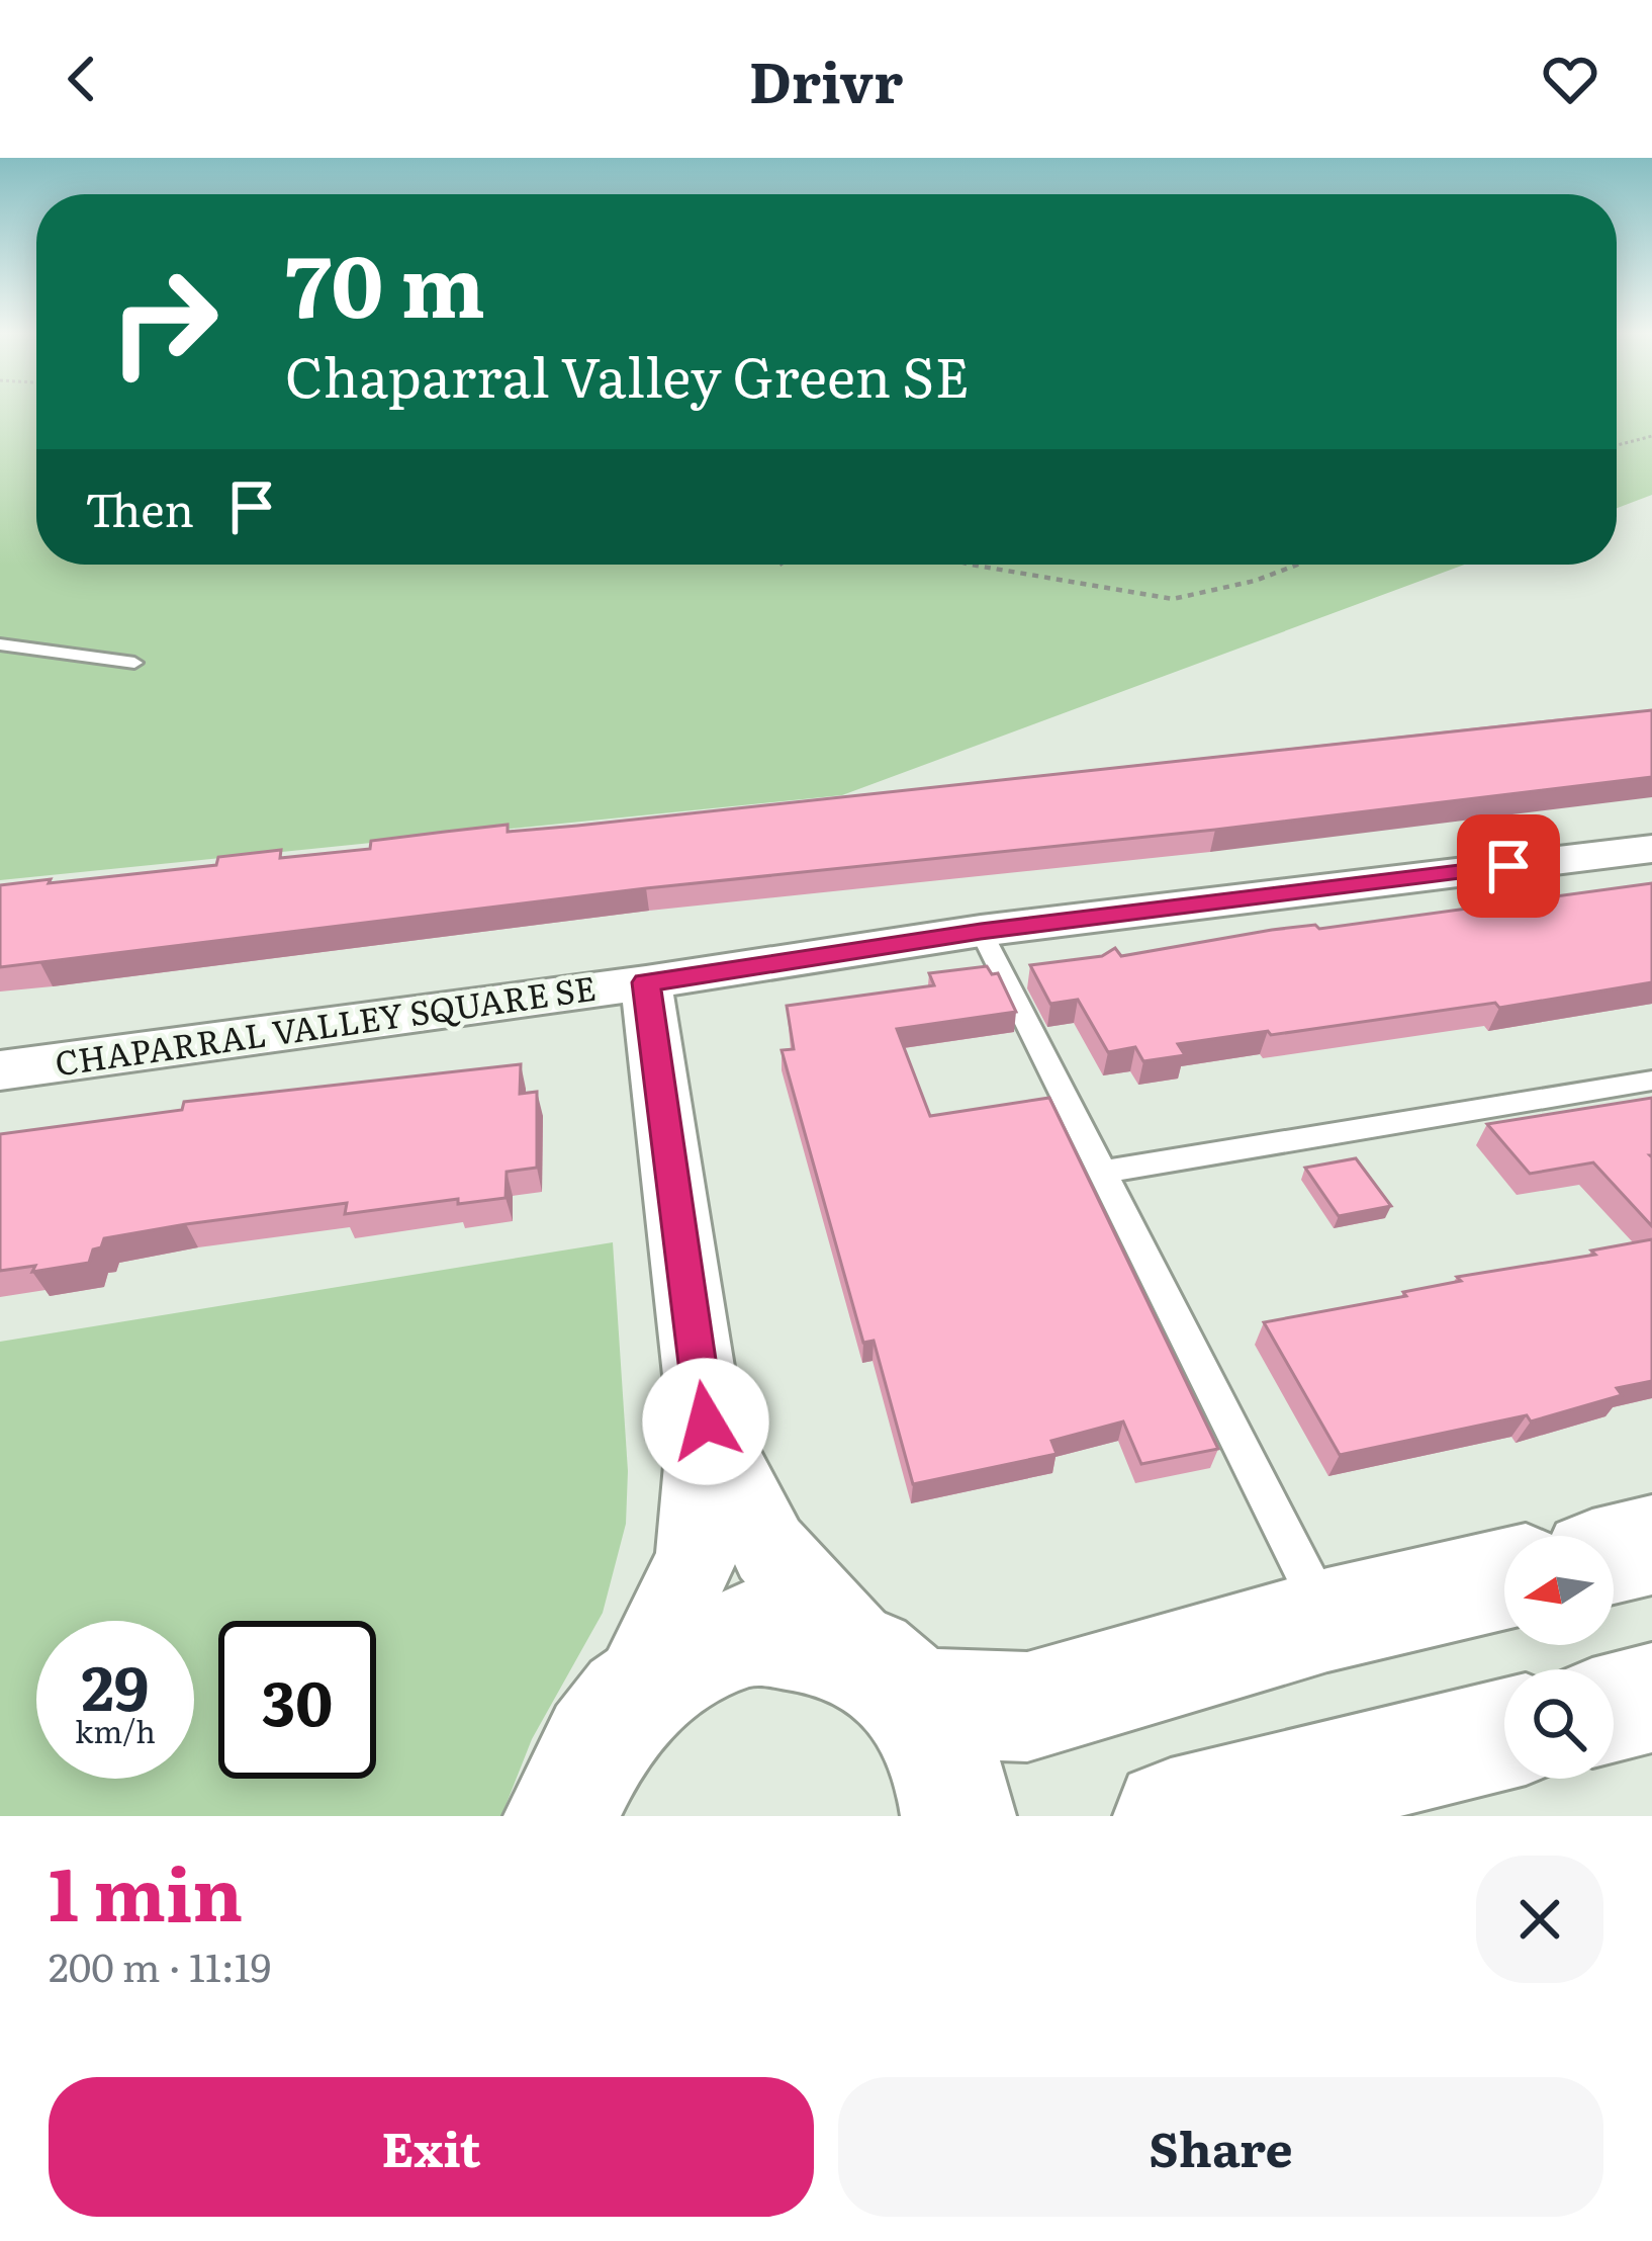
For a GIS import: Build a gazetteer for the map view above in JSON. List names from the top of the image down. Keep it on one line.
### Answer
{"streets":{"street":["CHAPARRAL VALLEY SQUARE SE"]},"north":"left","page":{"header":"Drivr","turn":["70 m","Chaparral Valley Green SE"],"then":"Then","speed":"29 km/h","limit":"30","heading":["1 min","200 m · 11:19"],"buttons":["Exit","Share"]}}
